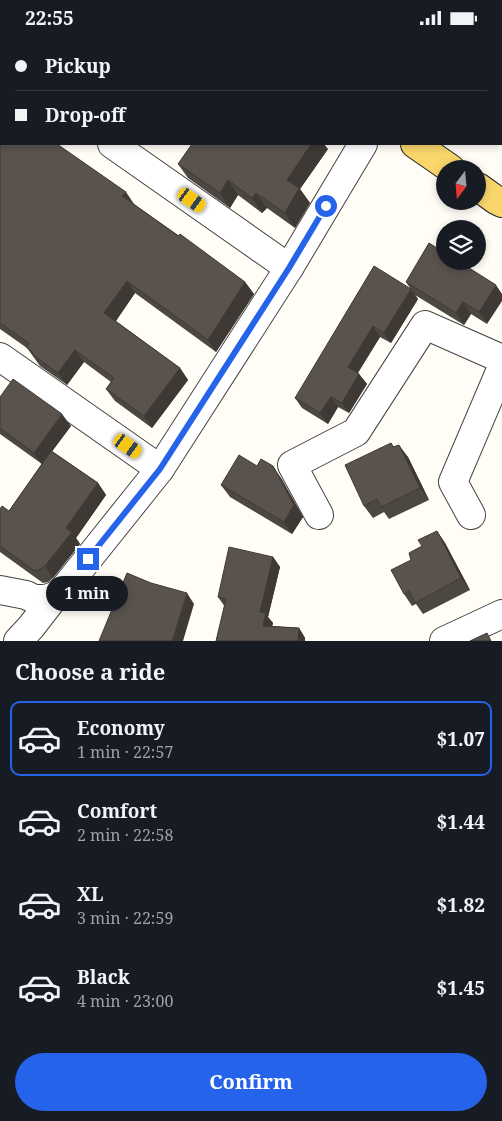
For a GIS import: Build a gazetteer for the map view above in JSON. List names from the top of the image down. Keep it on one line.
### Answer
{"north":"bottom","page":{"status":"22:55","banner":["Pickup","Drop-off"],"bubble":"1 min","heading":"Choose a ride","list":[{"name":"Economy","note":"1 min · 22:57","value":"$1.07"},{"name":"Comfort","note":"2 min · 22:58","value":"$1.44"},{"name":"XL","note":"3 min · 22:59","value":"$1.82"},{"name":"Black","note":"4 min · 23:00","value":"$1.45"}],"buttons":"Confirm"}}
